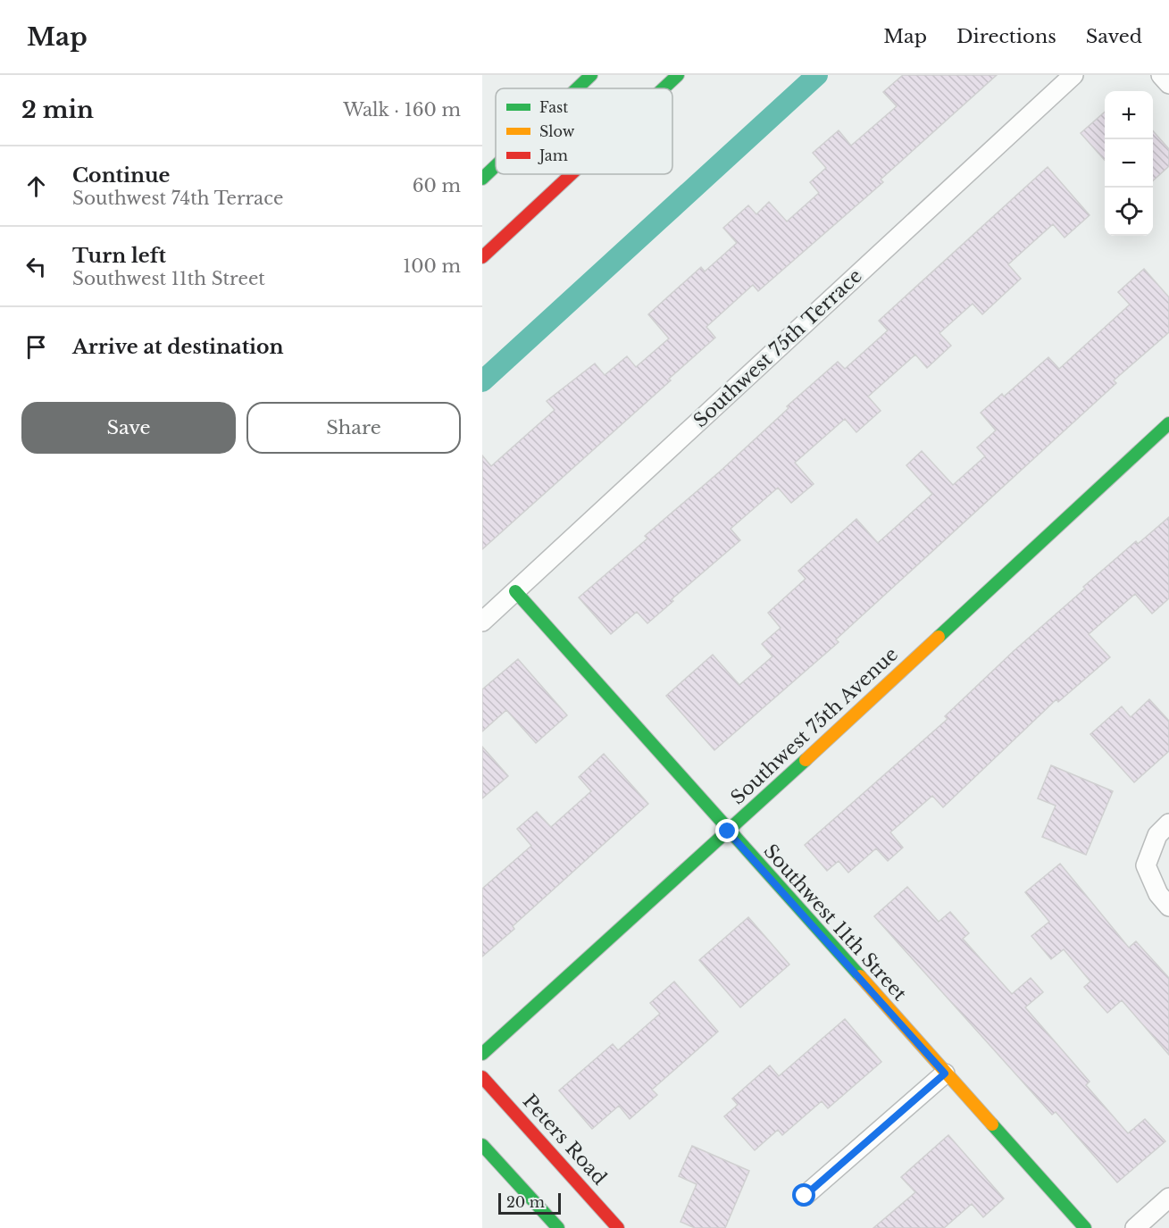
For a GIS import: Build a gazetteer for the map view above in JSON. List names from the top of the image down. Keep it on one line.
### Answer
{"streets":{"street":["Southwest 75th Terrace","Southwest 75th Avenue","Southwest 11th Street","Peters Road"]},"crossings":[["Southwest 75th Terrace","Southwest 11th Street"],["Southwest 75th Avenue","Southwest 11th Street"]],"legend":["Fast","Slow","Jam"],"scale_bar":"20 m","page":{"header":"Map","nav":["Map","Directions","Saved"],"heading":["2 min","Walk · 160 m"],"map_buttons":["+","−"],"list":[["Continue","Southwest 74th Terrace","60 m"],["Turn left","Southwest 11th Street","100 m"],"Arrive at destination"],"buttons":["Save","Share"],"scale":"20 m"}}
